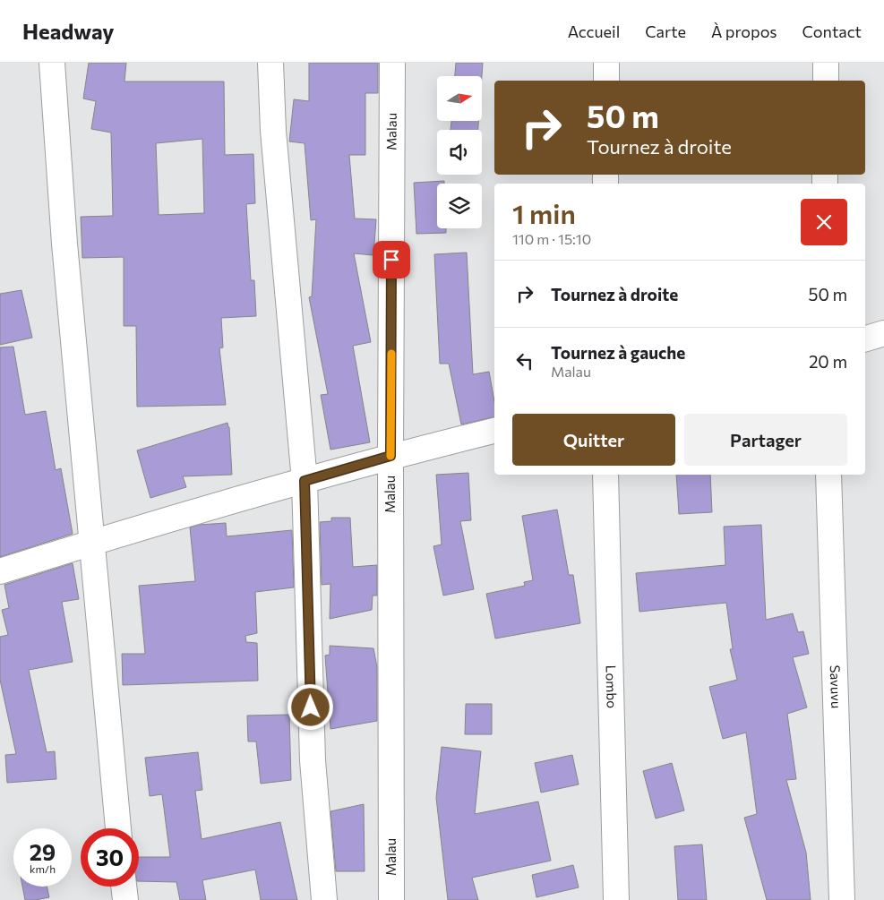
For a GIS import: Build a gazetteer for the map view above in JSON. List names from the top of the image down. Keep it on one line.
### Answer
{"streets":{"street":["Malau","Lombo","Savuvu"]},"north":"right","page":{"header":"Headway","nav":["Accueil","Carte","À propos","Contact"],"turn":["50 m","Tournez à droite"],"heading":["1 min","110 m · 15:10"],"list":[{"name":"Tournez à droite","value":"50 m"},{"name":"Tournez à gauche","note":"Malau","value":"20 m"}],"buttons":["Quitter","Partager"],"speed":"29 km/h","limit":"30"}}
